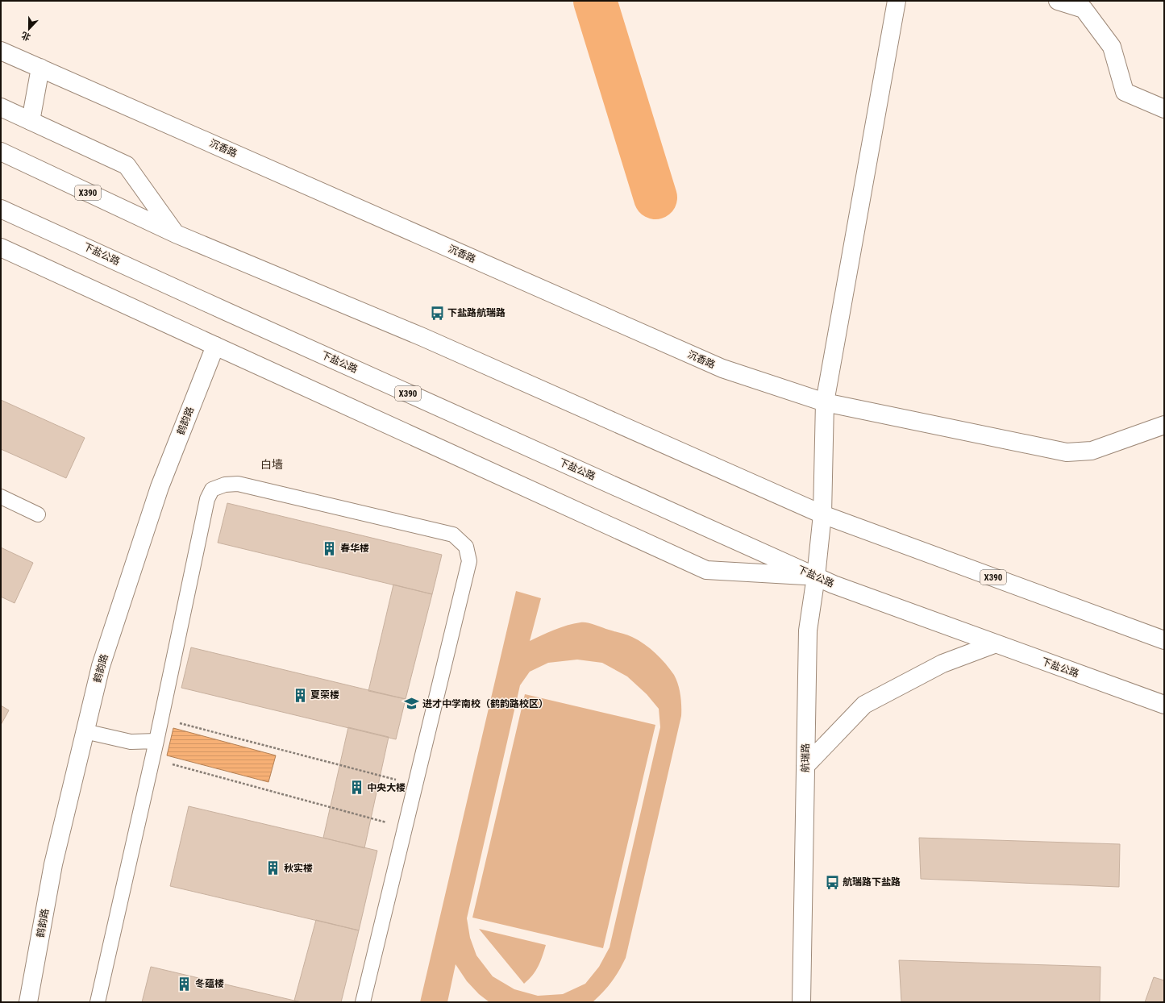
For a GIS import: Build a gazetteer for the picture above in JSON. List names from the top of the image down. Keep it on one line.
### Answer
{"streets":{"main road":["沉香路","X390","下盐公路","鹤韵路","航瑞路"]},"crossings":[["X390","航瑞路"],["下盐公路","航瑞路"]],"districts":["白墙"],"places":{"bus stop":["下盐路航瑞路","航瑞路下盐路"],"building":["春华楼","夏荣楼","中央大楼","秋实楼","冬蕴楼"],"school or university":["进才中学南校（鹤韵路校区）"]},"north":"bottom"}
